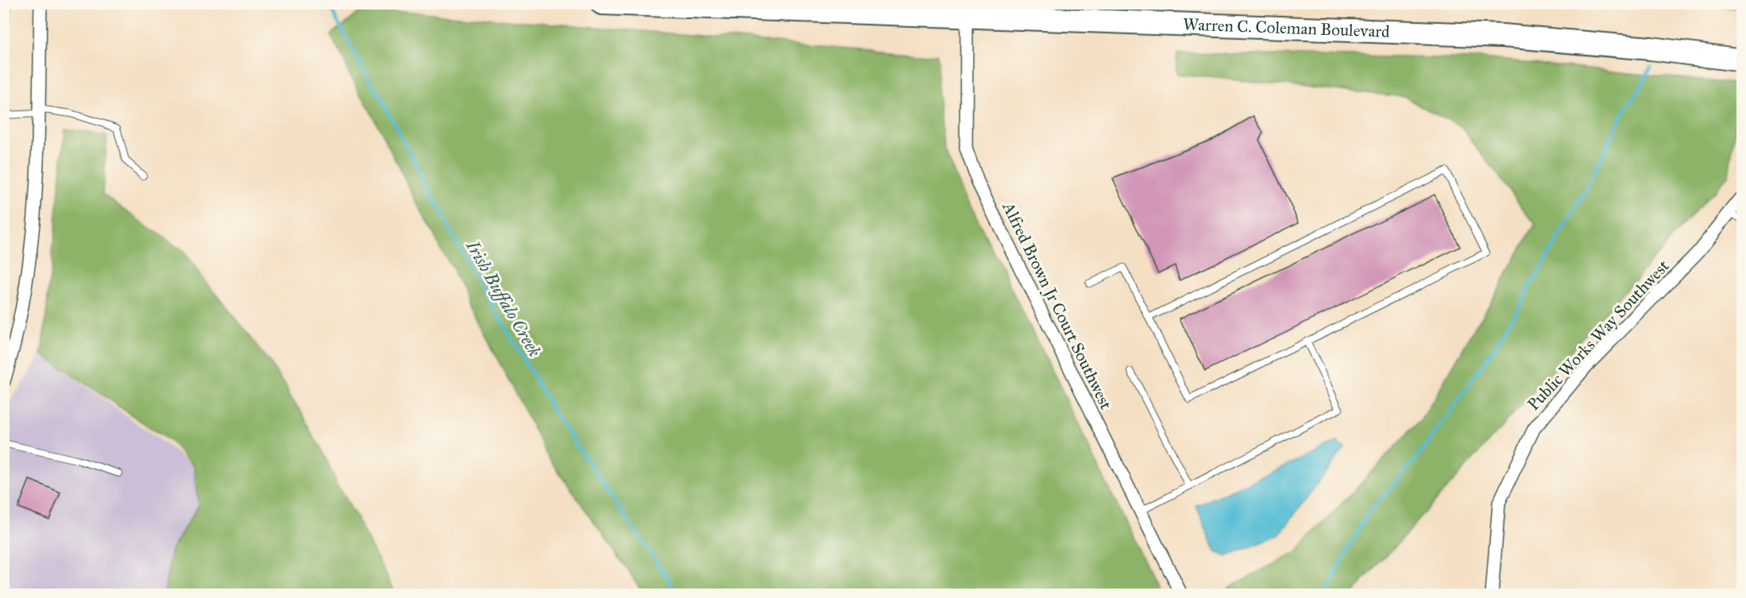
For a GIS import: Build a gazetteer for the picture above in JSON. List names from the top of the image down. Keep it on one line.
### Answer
{"streets":{"highway":["Warren C. Coleman Boulevard"],"street":["Alfred Brown Jr Court Southwest","Public Works Way Southwest"]},"crossings":[["Warren C. Coleman Boulevard","Alfred Brown Jr Court Southwest"]],"water":["Irish Buffalo Creek"]}
